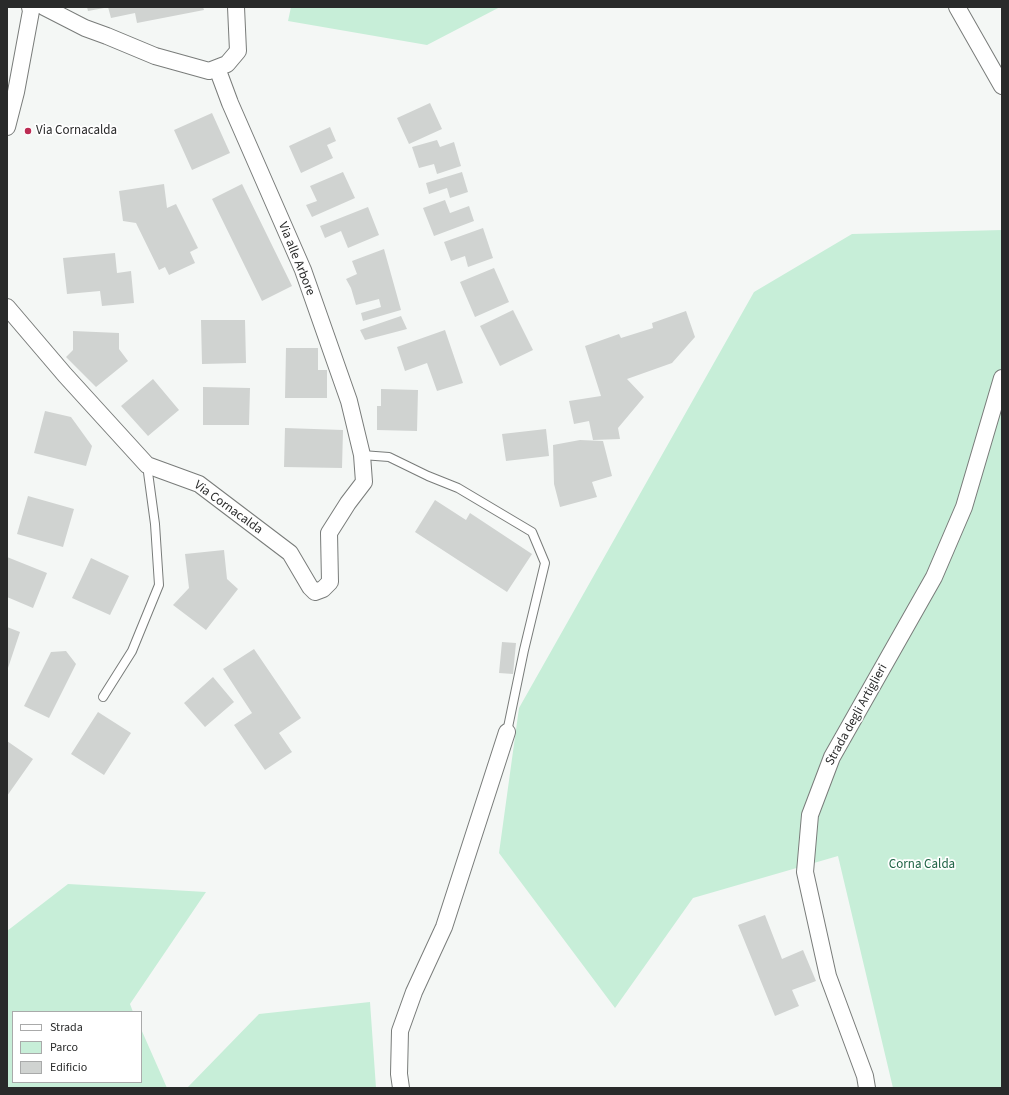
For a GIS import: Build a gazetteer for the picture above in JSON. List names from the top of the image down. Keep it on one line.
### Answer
{"streets":{"street":["Via alle Arbore","Via Cornacalda","Strada degli Artiglieri"]},"crossings":[["Via alle Arbore","Via Cornacalda"]],"parks":["Corna Calda"],"places":["Via Cornacalda"],"legend":["Strada","Parco","Edificio"]}
